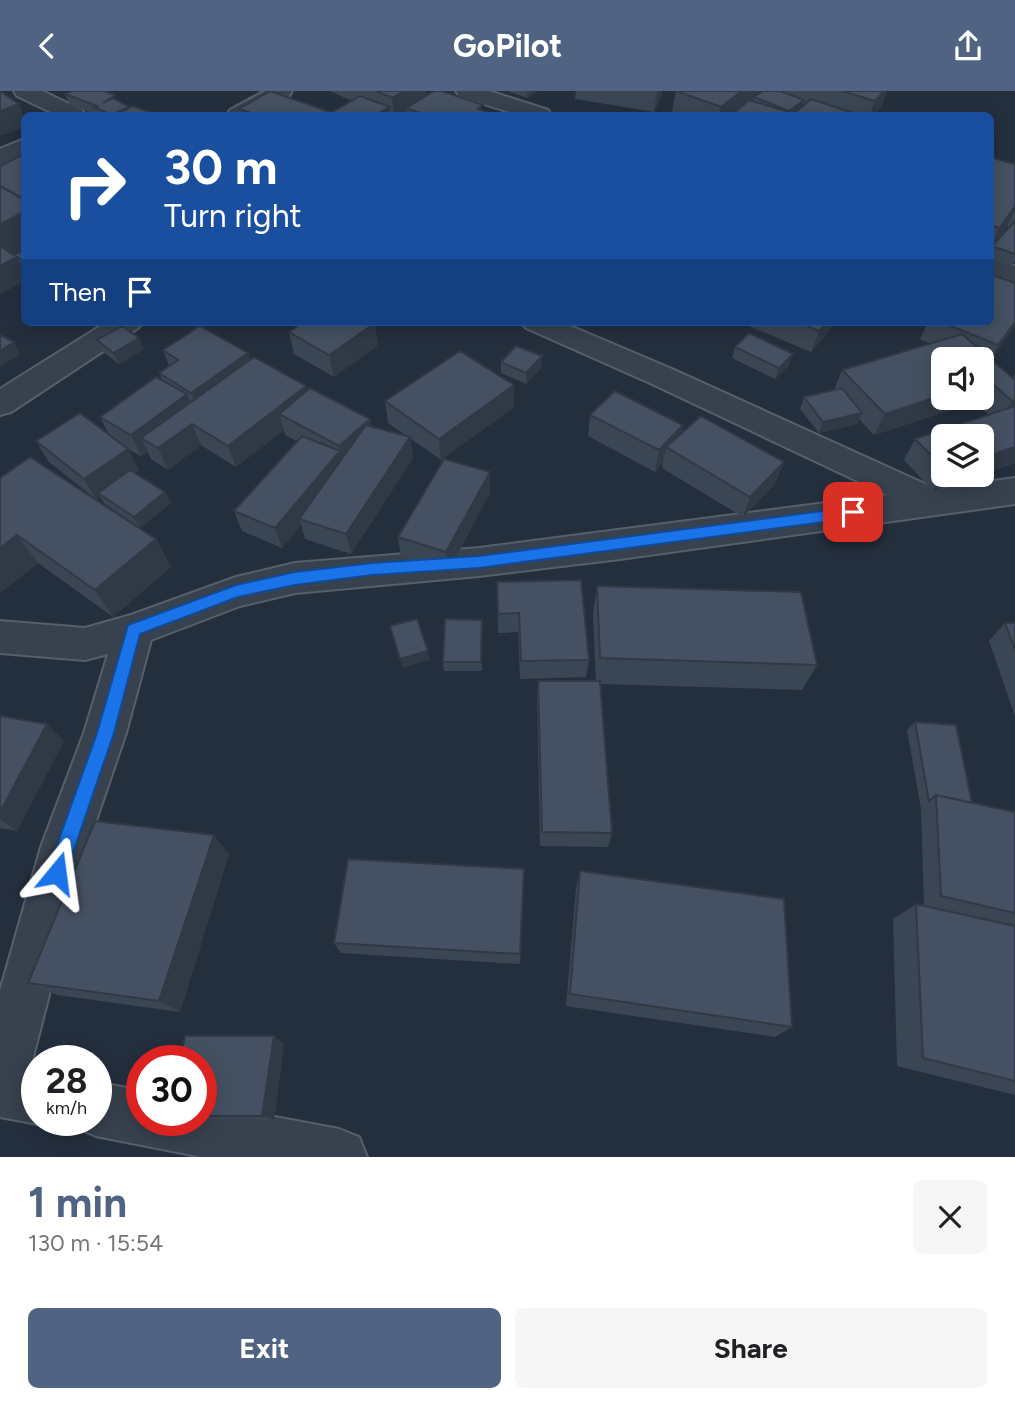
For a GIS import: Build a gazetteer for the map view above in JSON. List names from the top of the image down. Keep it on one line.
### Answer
{"page":{"header":"GoPilot","turn":["30 m","Turn right"],"then":"Then","speed":"28 km/h","limit":"30","heading":["1 min","130 m · 15:54"],"buttons":["Exit","Share"]}}
